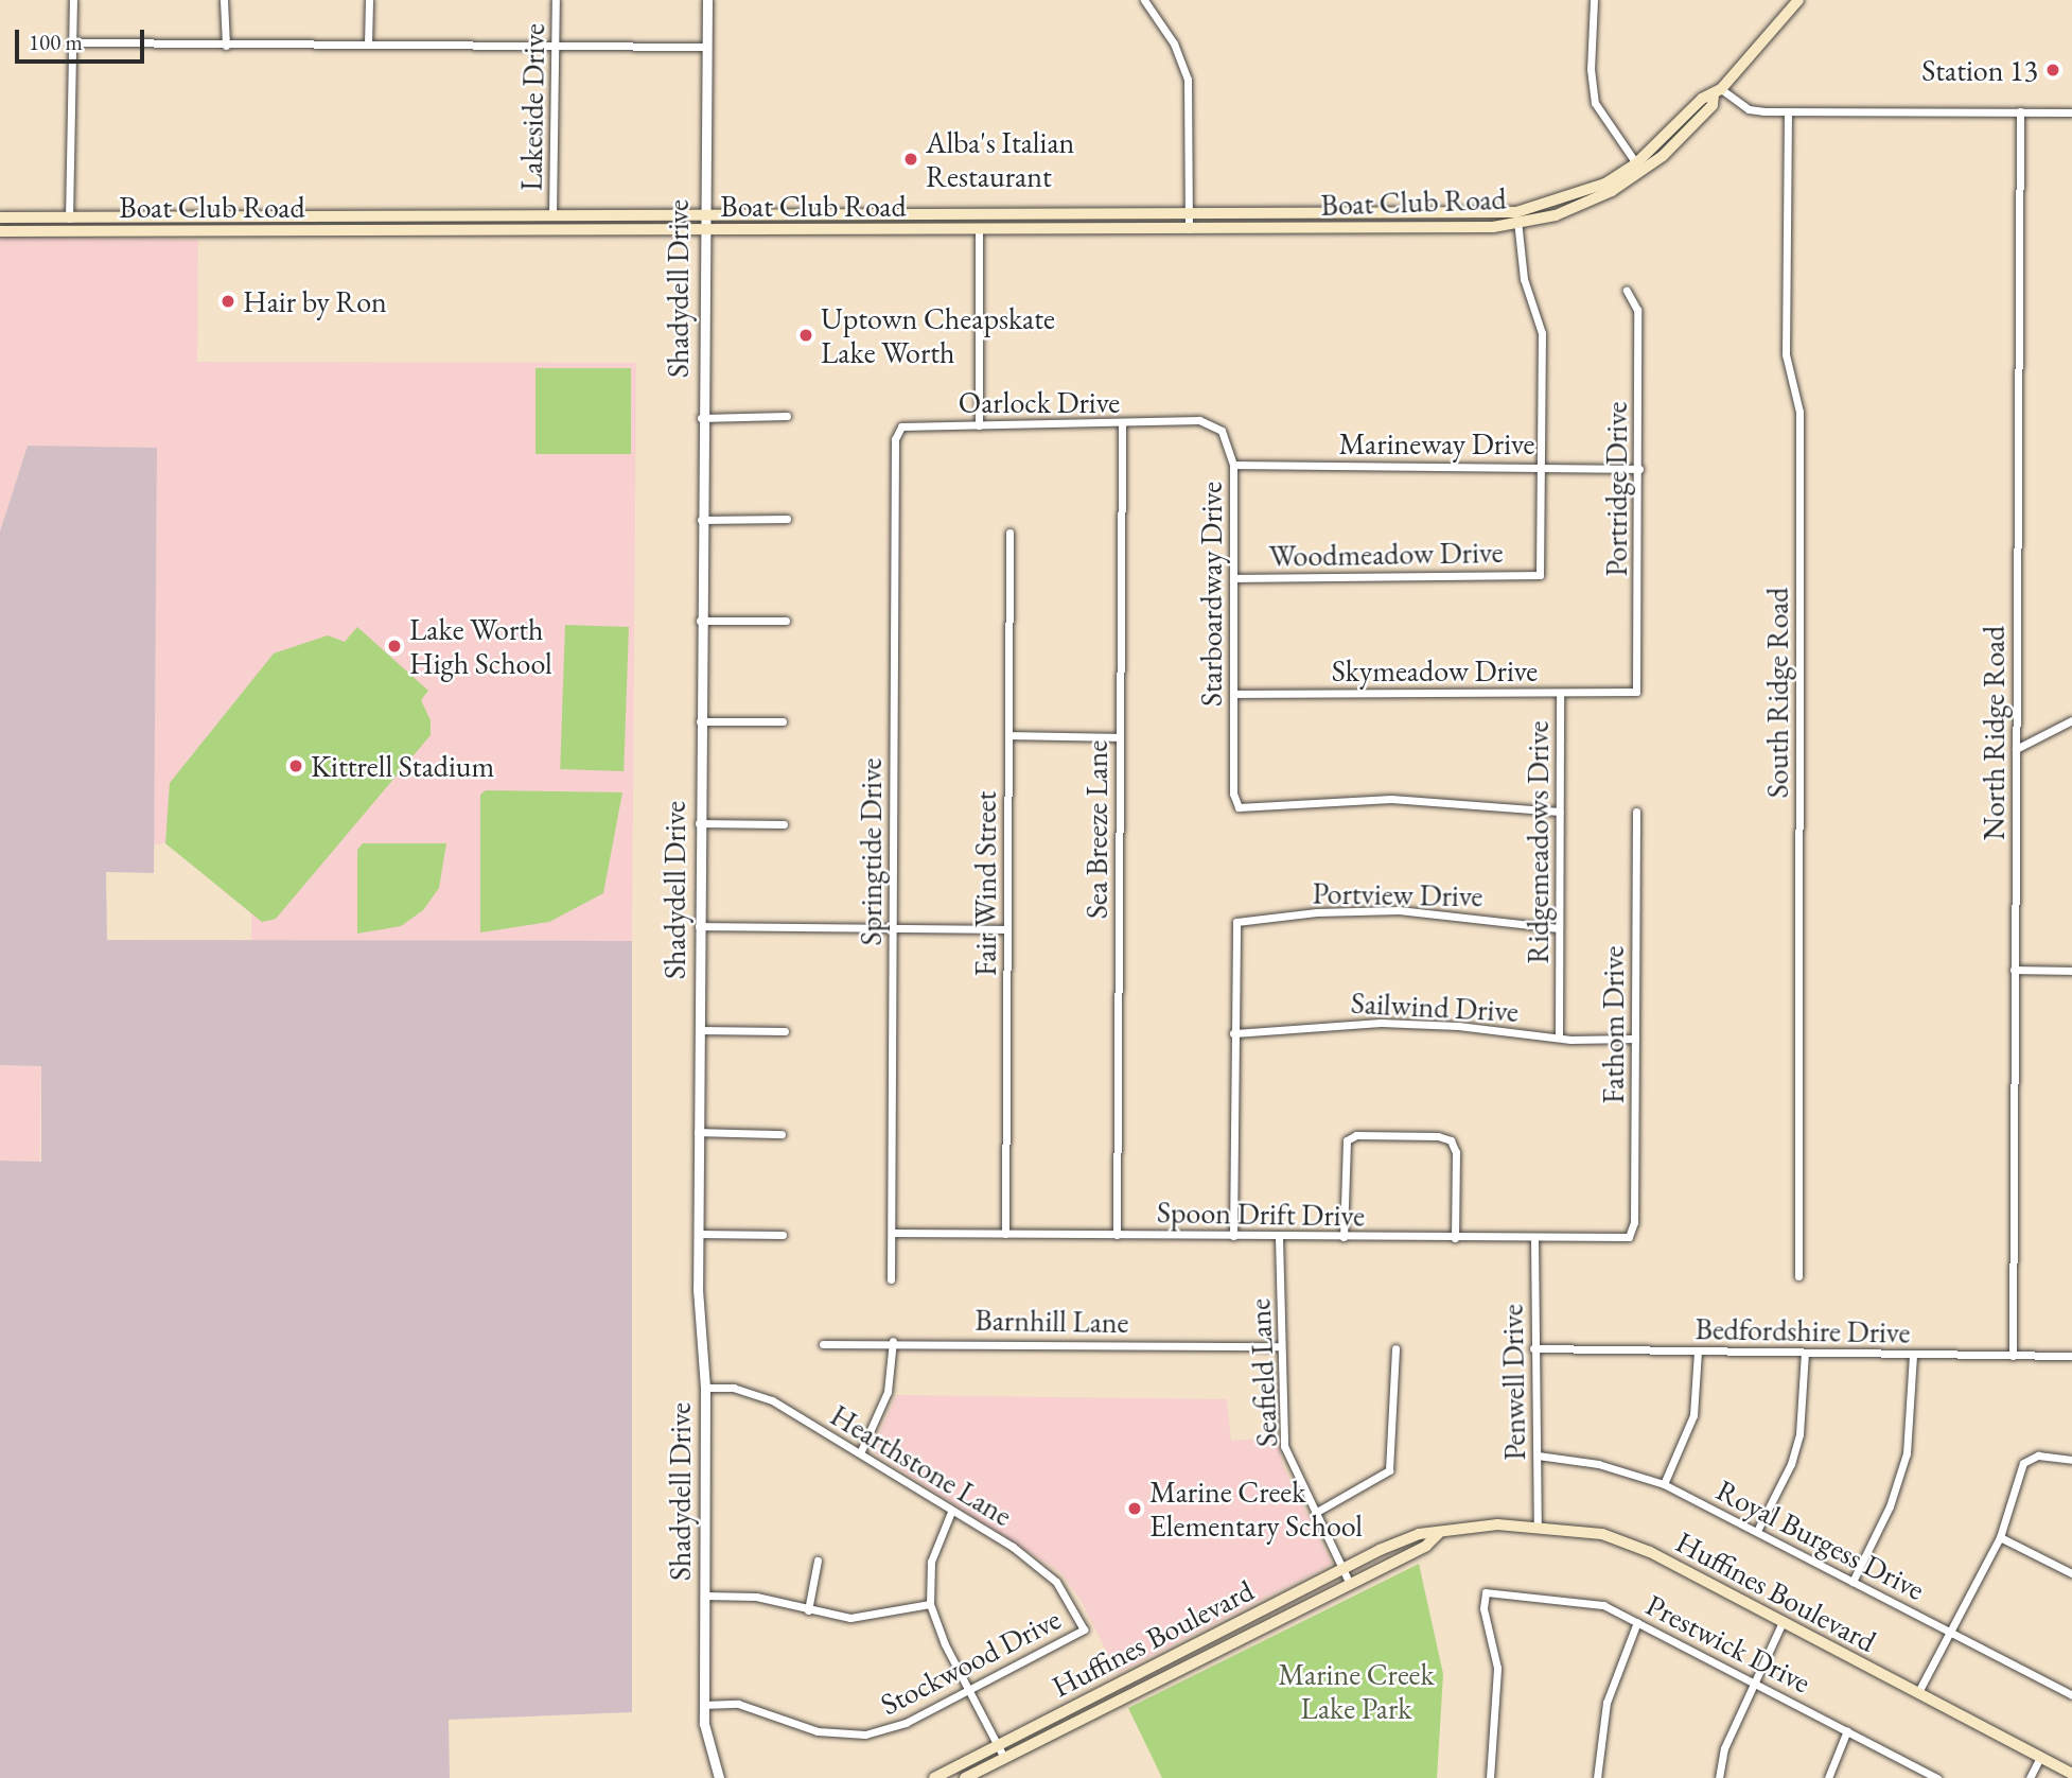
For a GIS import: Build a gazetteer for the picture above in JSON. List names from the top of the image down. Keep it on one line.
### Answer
{"streets":{"main road":["Boat Club Road","Huffines Boulevard"],"street":["Lakeside Drive","Shadydell Drive","Oarlock Drive","Marineway Drive","Portridge Drive","Woodmeadow Drive","Starboardway Drive","Skymeadow Drive","South Ridge Road","North Ridge Road","Sea Breeze Lane","Ridgemeadows Drive","Springtide Drive","Fair Wind Street","Portview Drive","Sailwind Drive","Fathom Drive","Spoon Drift Drive","Barnhill Lane","Bedfordshire Drive","Seafield Lane","Penwell Drive","Hearthstone Lane","Royal Burgess Drive","Prestwick Drive","Stockwood Drive"]},"crossings":[["Lakeside Drive","Boat Club Road"],["Boat Club Road","Shadydell Drive"],["Shadydell Drive","Hearthstone Lane"],["Shadydell Drive","Stockwood Drive"],["Oarlock Drive","Starboardway Drive"],["Oarlock Drive","Sea Breeze Lane"],["Oarlock Drive","Springtide Drive"],["Marineway Drive","Portridge Drive"],["Marineway Drive","Woodmeadow Drive"],["Marineway Drive","Starboardway Drive"],["Portridge Drive","Skymeadow Drive"],["Woodmeadow Drive","Starboardway Drive"],["Starboardway Drive","Skymeadow Drive"],["Starboardway Drive","Ridgemeadows Drive"],["Skymeadow Drive","Ridgemeadows Drive"],["North Ridge Road","Bedfordshire Drive"],["Sea Breeze Lane","Spoon Drift Drive"],["Ridgemeadows Drive","Portview Drive"],["Ridgemeadows Drive","Sailwind Drive"],["Springtide Drive","Spoon Drift Drive"],["Fair Wind Street","Spoon Drift Drive"],["Portview Drive","Sailwind Drive"],["Sailwind Drive","Fathom Drive"],["Fathom Drive","Spoon Drift Drive"],["Spoon Drift Drive","Seafield Lane"],["Spoon Drift Drive","Penwell Drive"],["Barnhill Lane","Seafield Lane"],["Bedfordshire Drive","Penwell Drive"],["Seafield Lane","Huffines Boulevard"],["Penwell Drive","Royal Burgess Drive"],["Penwell Drive","Huffines Boulevard"],["Hearthstone Lane","Stockwood Drive"]],"parks":["Marine Creek Lake Park"],"places":["Station 13","Alba's Italian Restaurant","Hair by Ron","Uptown Cheapskate Lake Worth","Lake Worth High School","Kittrell Stadium","Marine Creek Elementary School"],"scale_bar":"100 m"}
